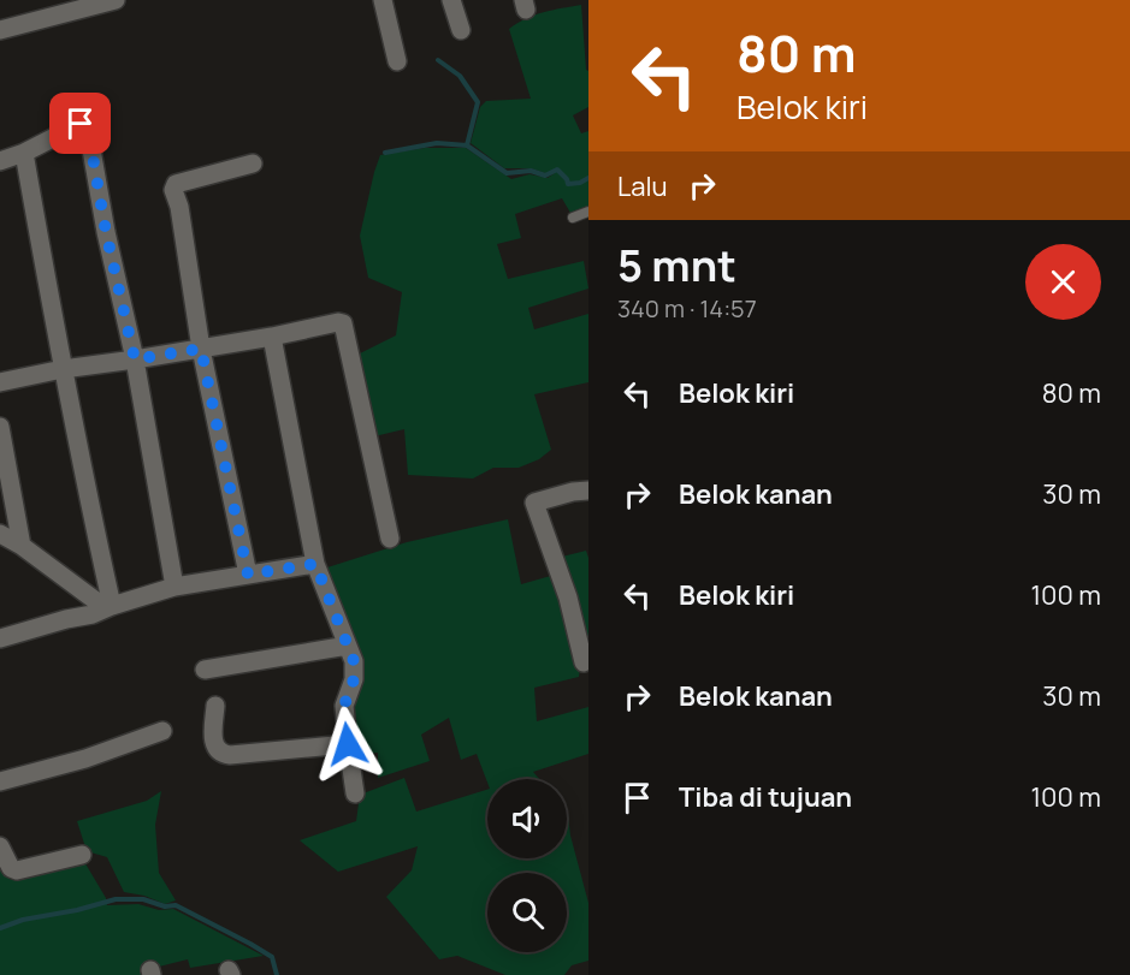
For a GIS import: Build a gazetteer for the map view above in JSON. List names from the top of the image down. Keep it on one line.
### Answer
{"page":{"turn":["80 m","Belok kiri"],"then":"Lalu","heading":["5 mnt","340 m · 14:57"],"list":[{"name":"Belok kiri","value":"80 m"},{"name":"Belok kanan","value":"30 m"},{"name":"Belok kiri","value":"100 m"},{"name":"Belok kanan","value":"30 m"},{"name":"Tiba di tujuan","value":"100 m"}]}}
